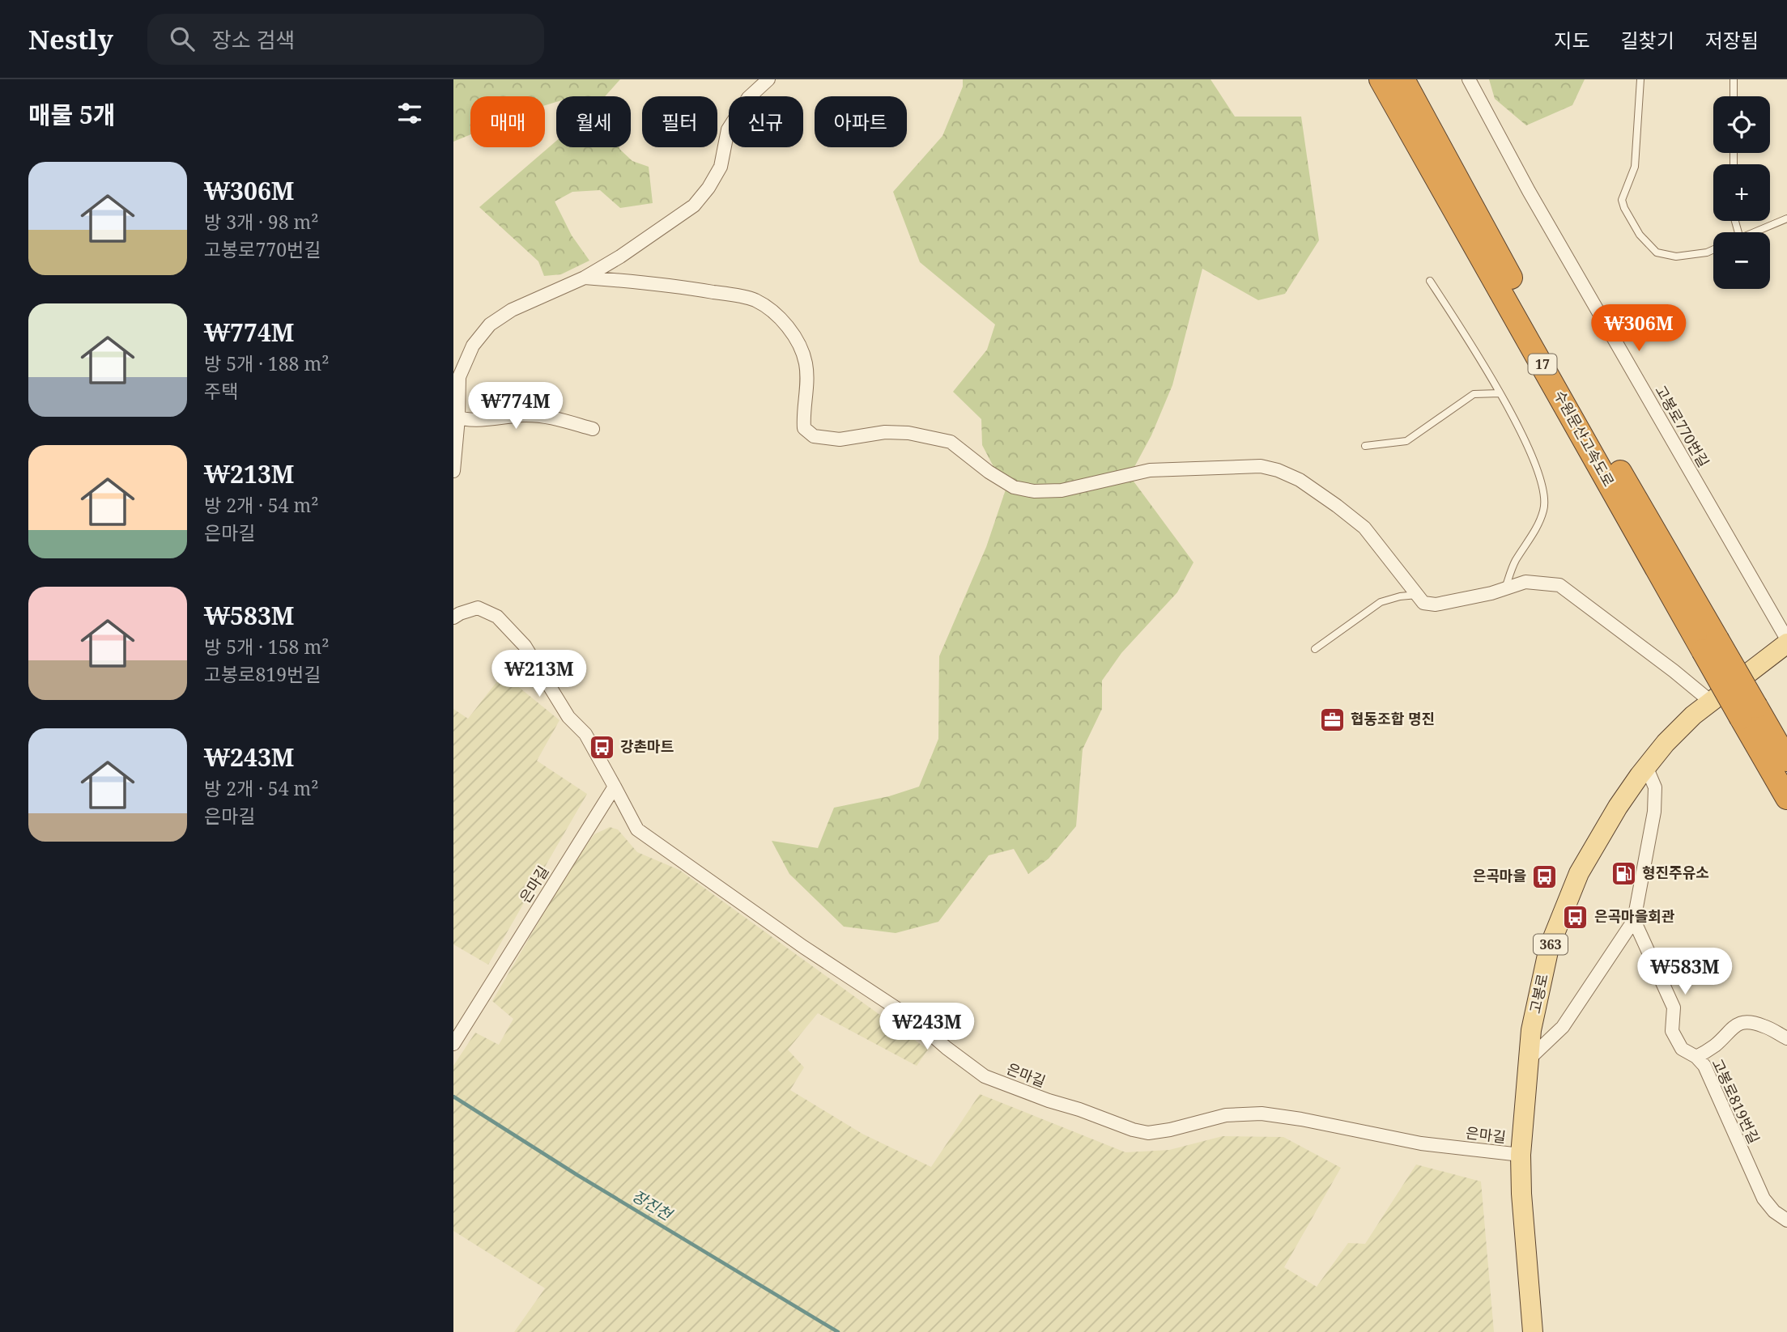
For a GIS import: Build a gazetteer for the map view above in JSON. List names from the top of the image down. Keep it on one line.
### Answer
{"streets":{"highway":["17","수원문산고속도로"],"main road":["363","고봉로"],"street":["고봉로770번길","은마길","고봉로819번길"]},"crossings":[["고봉로770번길","고봉로"],["은마길","고봉로"]],"water":["장진천"],"places":{"office":["협동조합 명진"],"bus stop":["강촌마트","은곡마을","은곡마을회관"],"fuel station":["형진주유소"]},"page":{"header":"Nestly","search":"장소 검색","nav":["지도","길찾기","저장됨"],"heading":"매물 5개","map_buttons":["+","−"],"chip":["매매","월세","필터","신규","아파트"],"list":[{"name":"₩306M","note":"방 3개 · 98 m² · 고봉로770번길"},{"name":"₩774M","note":"방 5개 · 188 m² · 주택"},{"name":"₩213M","note":"방 2개 · 54 m² · 은마길"},{"name":"₩583M","note":"방 5개 · 158 m² · 고봉로819번길"},{"name":"₩243M","note":"방 2개 · 54 m² · 은마길"}],"price":["₩306M","₩774M","₩213M","₩583M","₩243M"]}}
